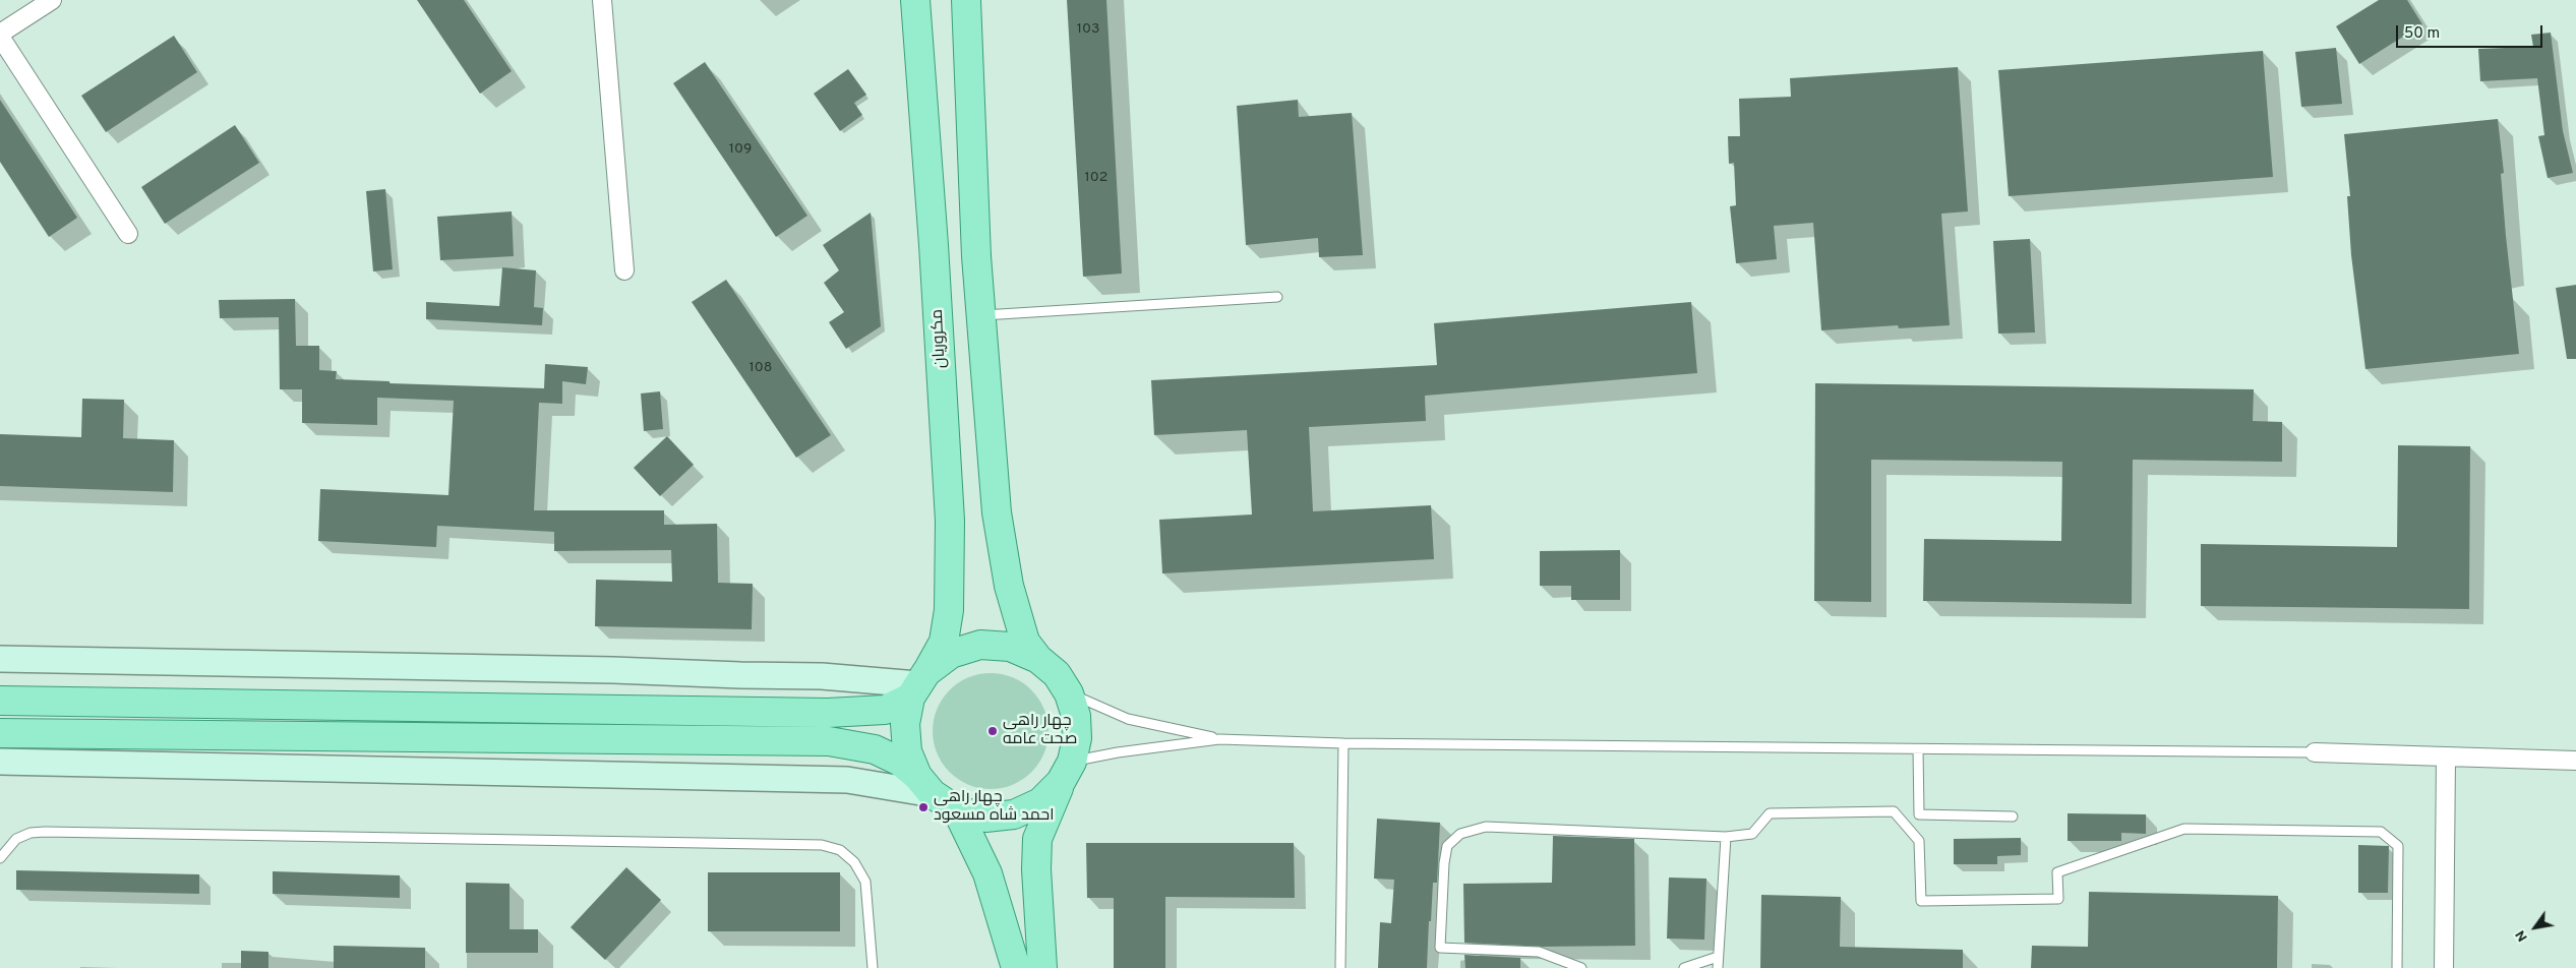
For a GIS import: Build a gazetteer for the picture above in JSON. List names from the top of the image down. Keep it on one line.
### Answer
{"streets":{"main road":["مکروریان"]},"places":["چهار راهی صحت عامه","چهار راهی احمد شاه مسعود"],"house_numbers":["103","109","102","108"],"scale_bar":"50 m","north":"bottom left"}
